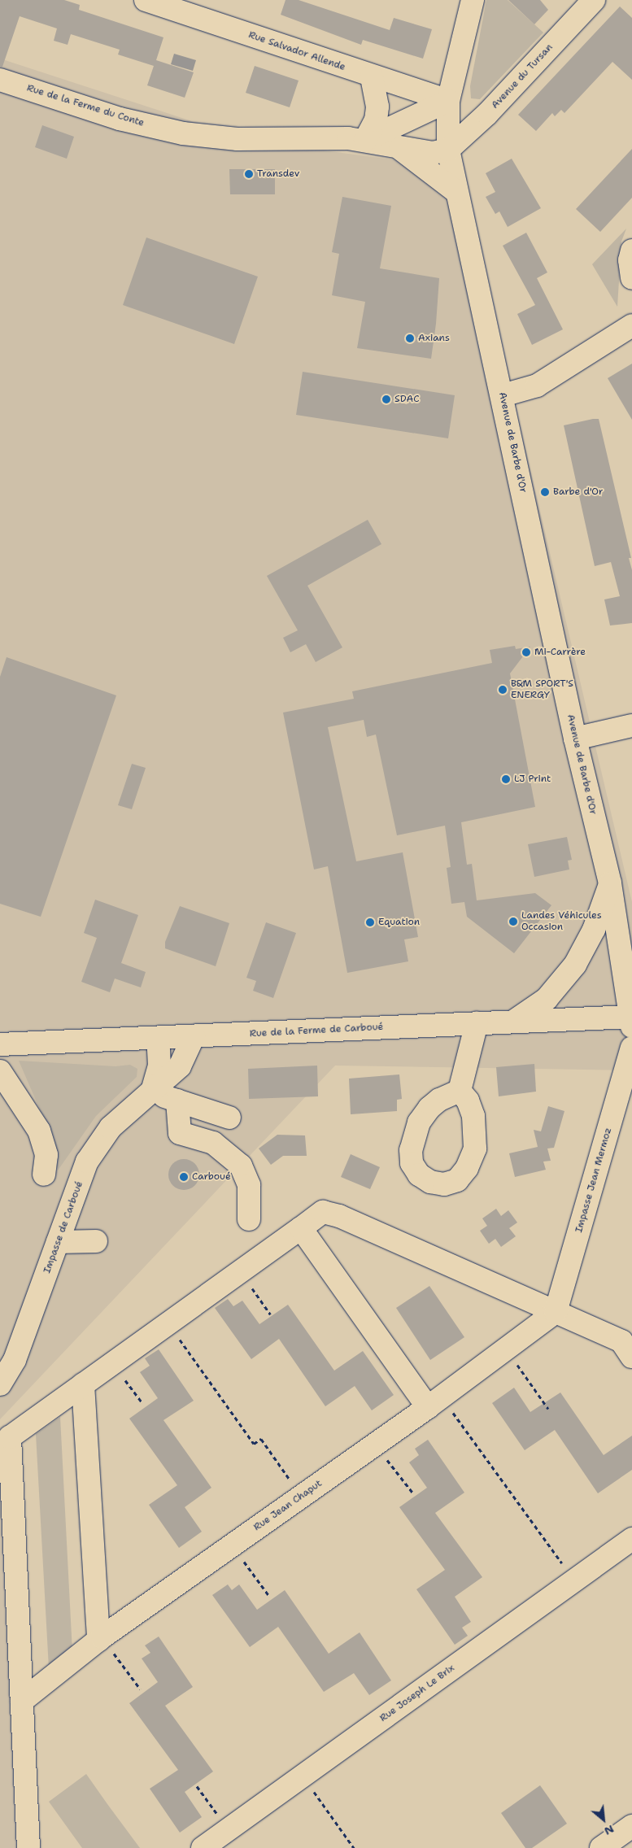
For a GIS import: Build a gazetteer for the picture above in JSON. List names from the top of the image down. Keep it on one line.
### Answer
{"streets":{"street":["Rue Salvador Allende","Avenue du Tursan","Rue de la Ferme du Conte","Avenue de Barbe d'Or","Rue de la Ferme de Carboué","Impasse Jean Mermoz","Impasse de Carboué","Rue Jean Chaput","Rue Joseph Le Brix"]},"crossings":[["Rue Salvador Allende","Rue de la Ferme du Conte"],["Rue Salvador Allende","Avenue de Barbe d'Or"],["Avenue du Tursan","Rue de la Ferme du Conte"],["Avenue du Tursan","Avenue de Barbe d'Or"],["Rue de la Ferme du Conte","Avenue de Barbe d'Or"],["Avenue de Barbe d'Or","Rue de la Ferme de Carboué"],["Rue de la Ferme de Carboué","Impasse de Carboué"],["Impasse Jean Mermoz","Rue Jean Chaput"]],"places":["Transdev","Axians","SDAC","Barbe d'Or","Mi-Carrère","B&M SPORT'S ENERGY","LJ Print","Landes Véhicules Occasion","Equation","Carboué"],"north":"bottom right"}
